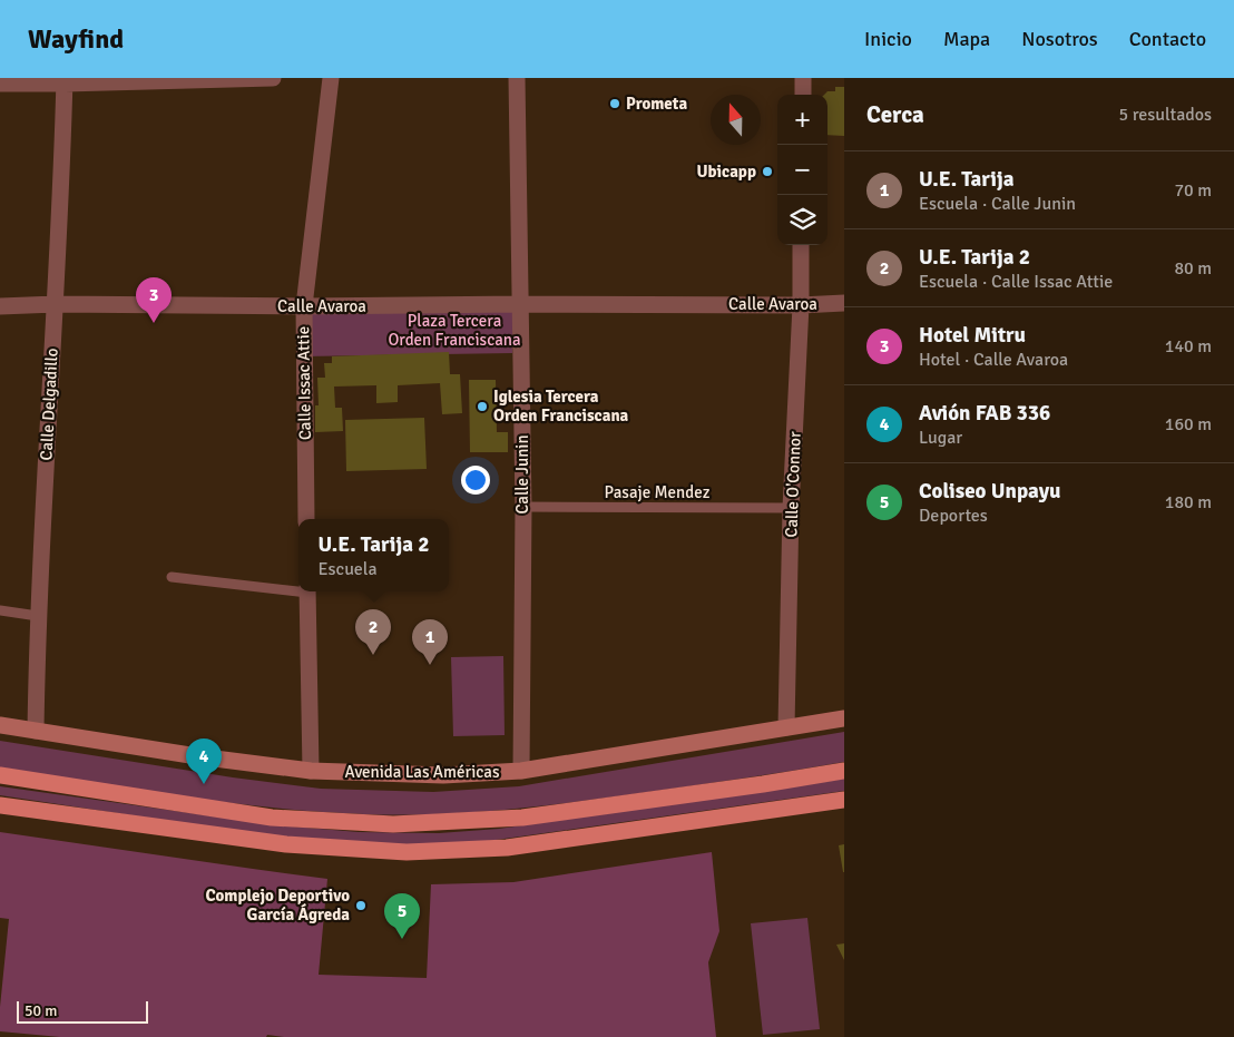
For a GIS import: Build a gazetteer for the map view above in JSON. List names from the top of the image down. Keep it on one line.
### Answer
{"streets":{"street":["Calle Avaroa","Calle Issac Attie","Calle Delgadillo","Calle Junin","Calle O'Connor","Avenida Las Américas"],"lane":["Pasaje Mendez"]},"crossings":[["Calle Avaroa","Calle Issac Attie"],["Calle Avaroa","Calle Delgadillo"],["Calle Avaroa","Calle Junin"],["Calle Avaroa","Calle O'Connor"],["Calle Delgadillo","Avenida Las Américas"],["Calle Junin","Pasaje Mendez"],["Calle Junin","Avenida Las Américas"],["Calle O'Connor","Pasaje Mendez"],["Calle O'Connor","Avenida Las Américas"]],"parks":["Plaza Tercera Orden Franciscana"],"places":["Prometa","Ubicapp","Iglesia Tercera Orden Franciscana","Complejo Deportivo García Ágreda"],"scale_bar":"50 m","north":"top","page":{"header":"Wayfind","nav":["Inicio","Mapa","Nosotros","Contacto"],"heading":["Cerca","5 resultados"],"map_buttons":["+","−"],"list":[{"mark":"1","name":"U.E. Tarija","note":"Escuela · Calle Junin","value":"70 m"},{"mark":"2","name":"U.E. Tarija 2","note":"Escuela · Calle Issac Attie","value":"80 m"},{"mark":"3","name":"Hotel Mitru","note":"Hotel · Calle Avaroa","value":"140 m"},{"mark":"4","name":"Avión FAB 336","note":"Lugar","value":"160 m"},{"mark":"5","name":"Coliseo Unpayu","note":"Deportes","value":"180 m"}],"pins":["3","2","1","4","5"],"popup":["U.E. Tarija 2","Escuela"],"scale":"50 m"}}
